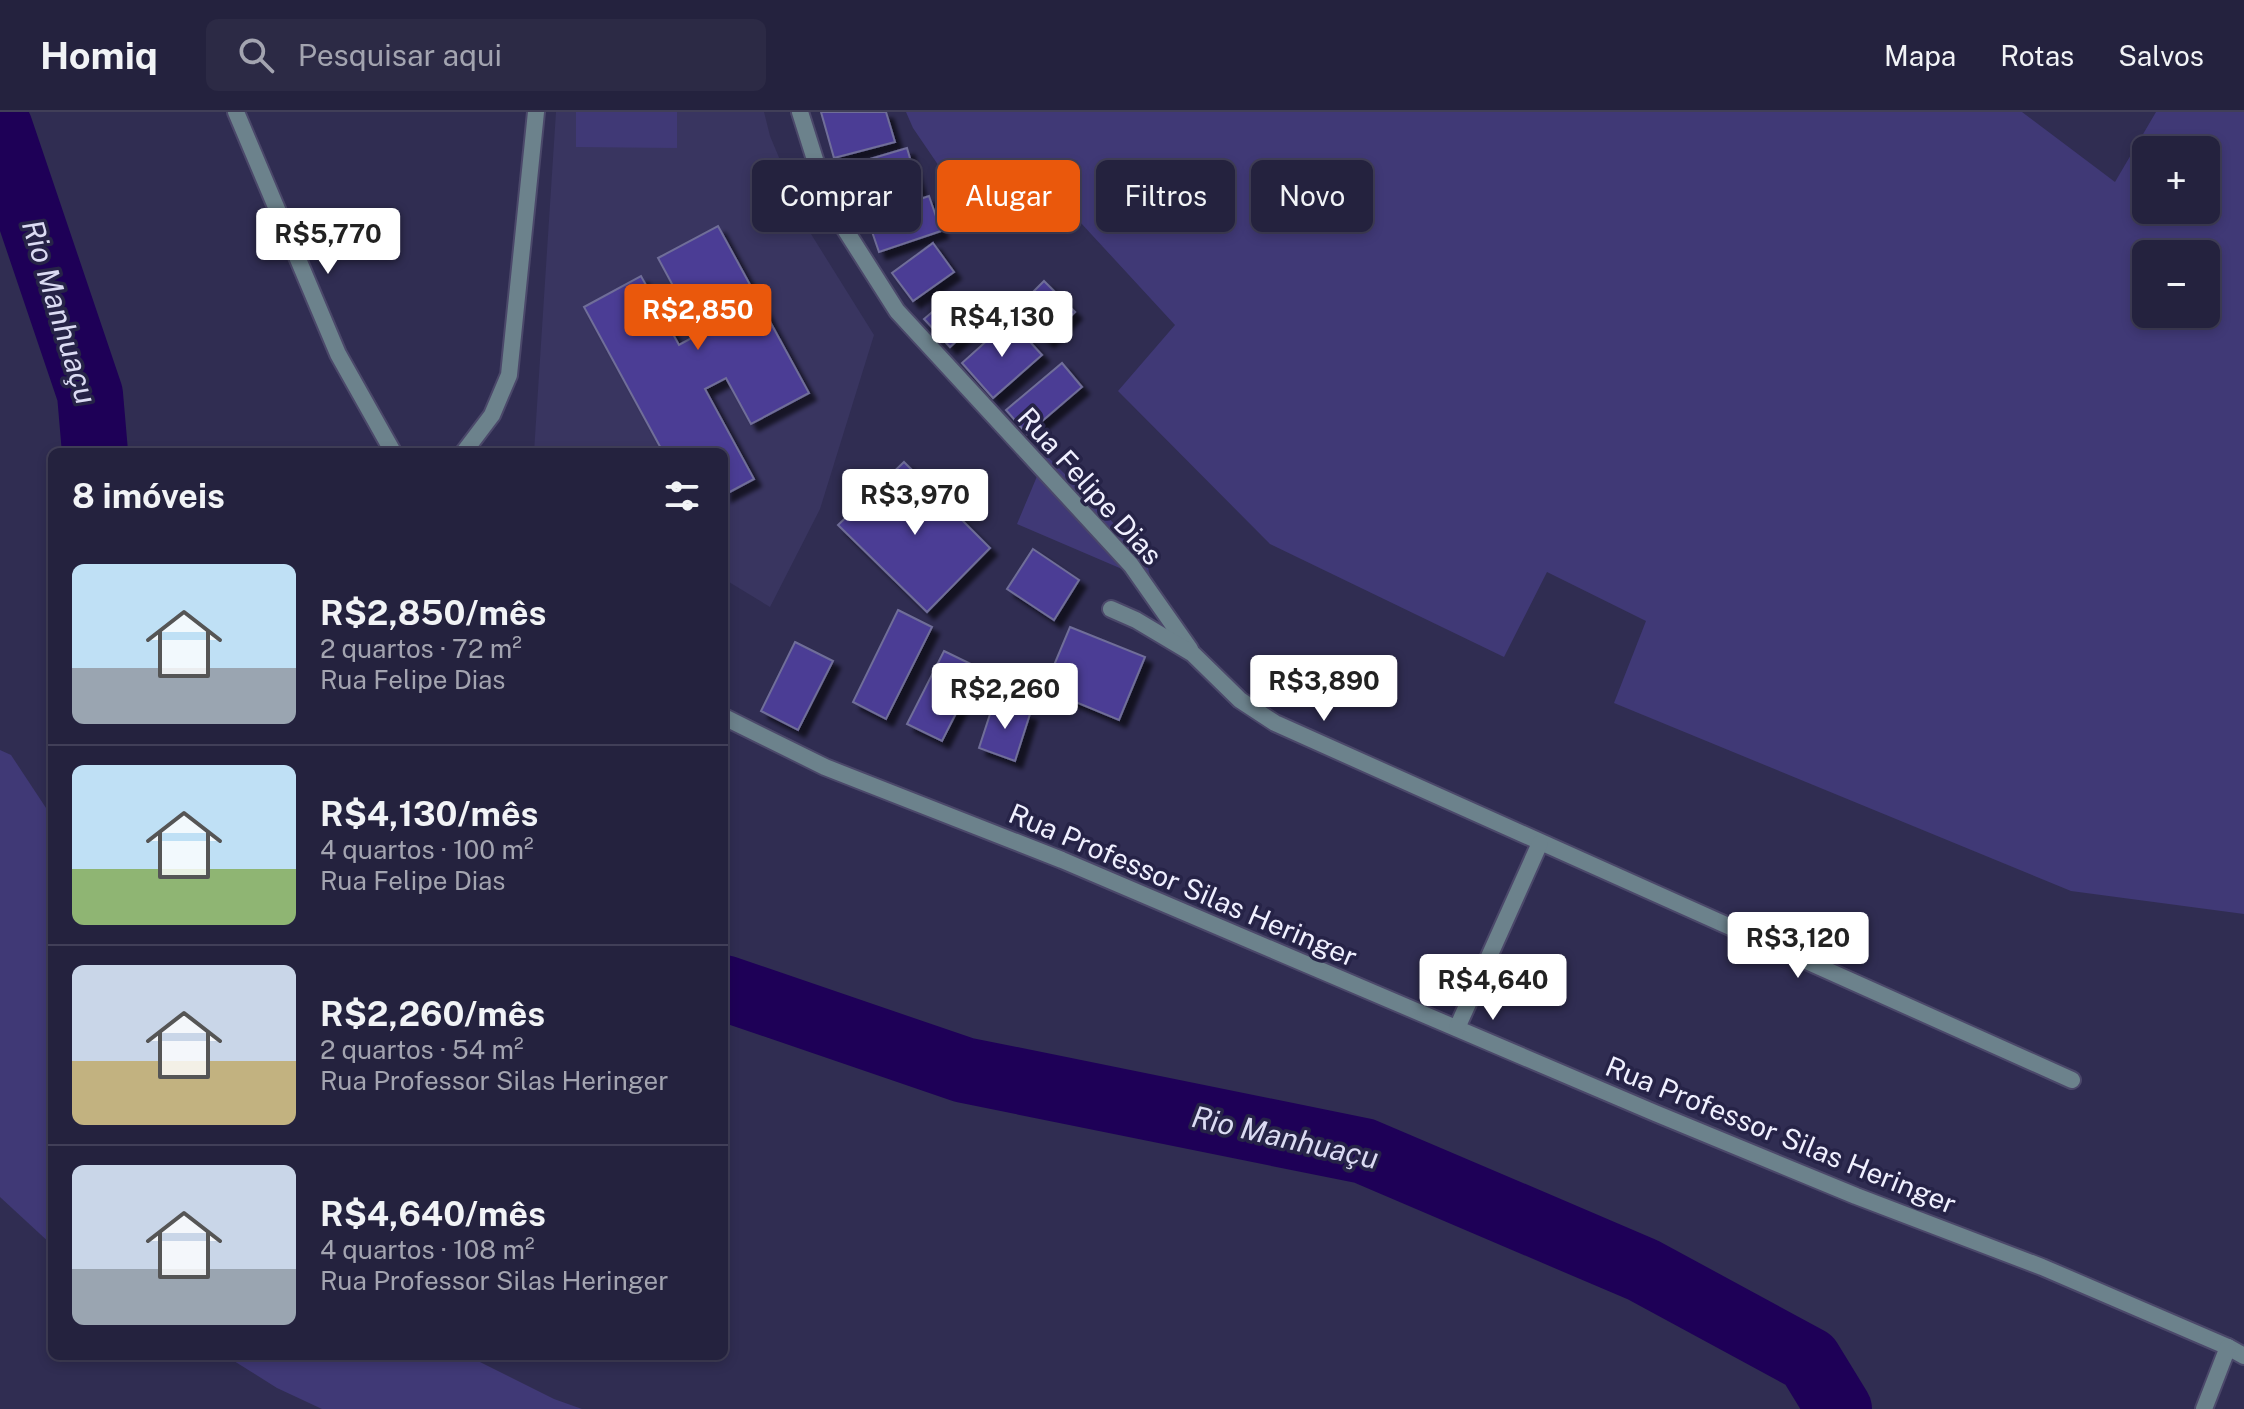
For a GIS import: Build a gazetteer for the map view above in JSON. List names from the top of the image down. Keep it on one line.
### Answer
{"streets":{"street":["Rua Felipe Dias","Rua Professor Silas Heringer"]},"water":["Rio Manhuaçu"],"page":{"header":"Homiq","search":"Pesquisar aqui","nav":["Mapa","Rotas","Salvos"],"map_buttons":["+","−"],"chip":["Comprar","Alugar","Filtros","Novo"],"price":["R$5,770","R$2,850","R$4,130","R$3,970","R$3,890","R$2,260","R$3,120","R$4,640"],"heading":"8 imóveis","list":[{"name":"R$2,850/mês","note":"2 quartos · 72 m² · Rua Felipe Dias"},{"name":"R$4,130/mês","note":"4 quartos · 100 m² · Rua Felipe Dias"},{"name":"R$2,260/mês","note":"2 quartos · 54 m² · Rua Professor Silas Heringer"},{"name":"R$4,640/mês","note":"4 quartos · 108 m² · Rua Professor Silas Heringer"}]}}
